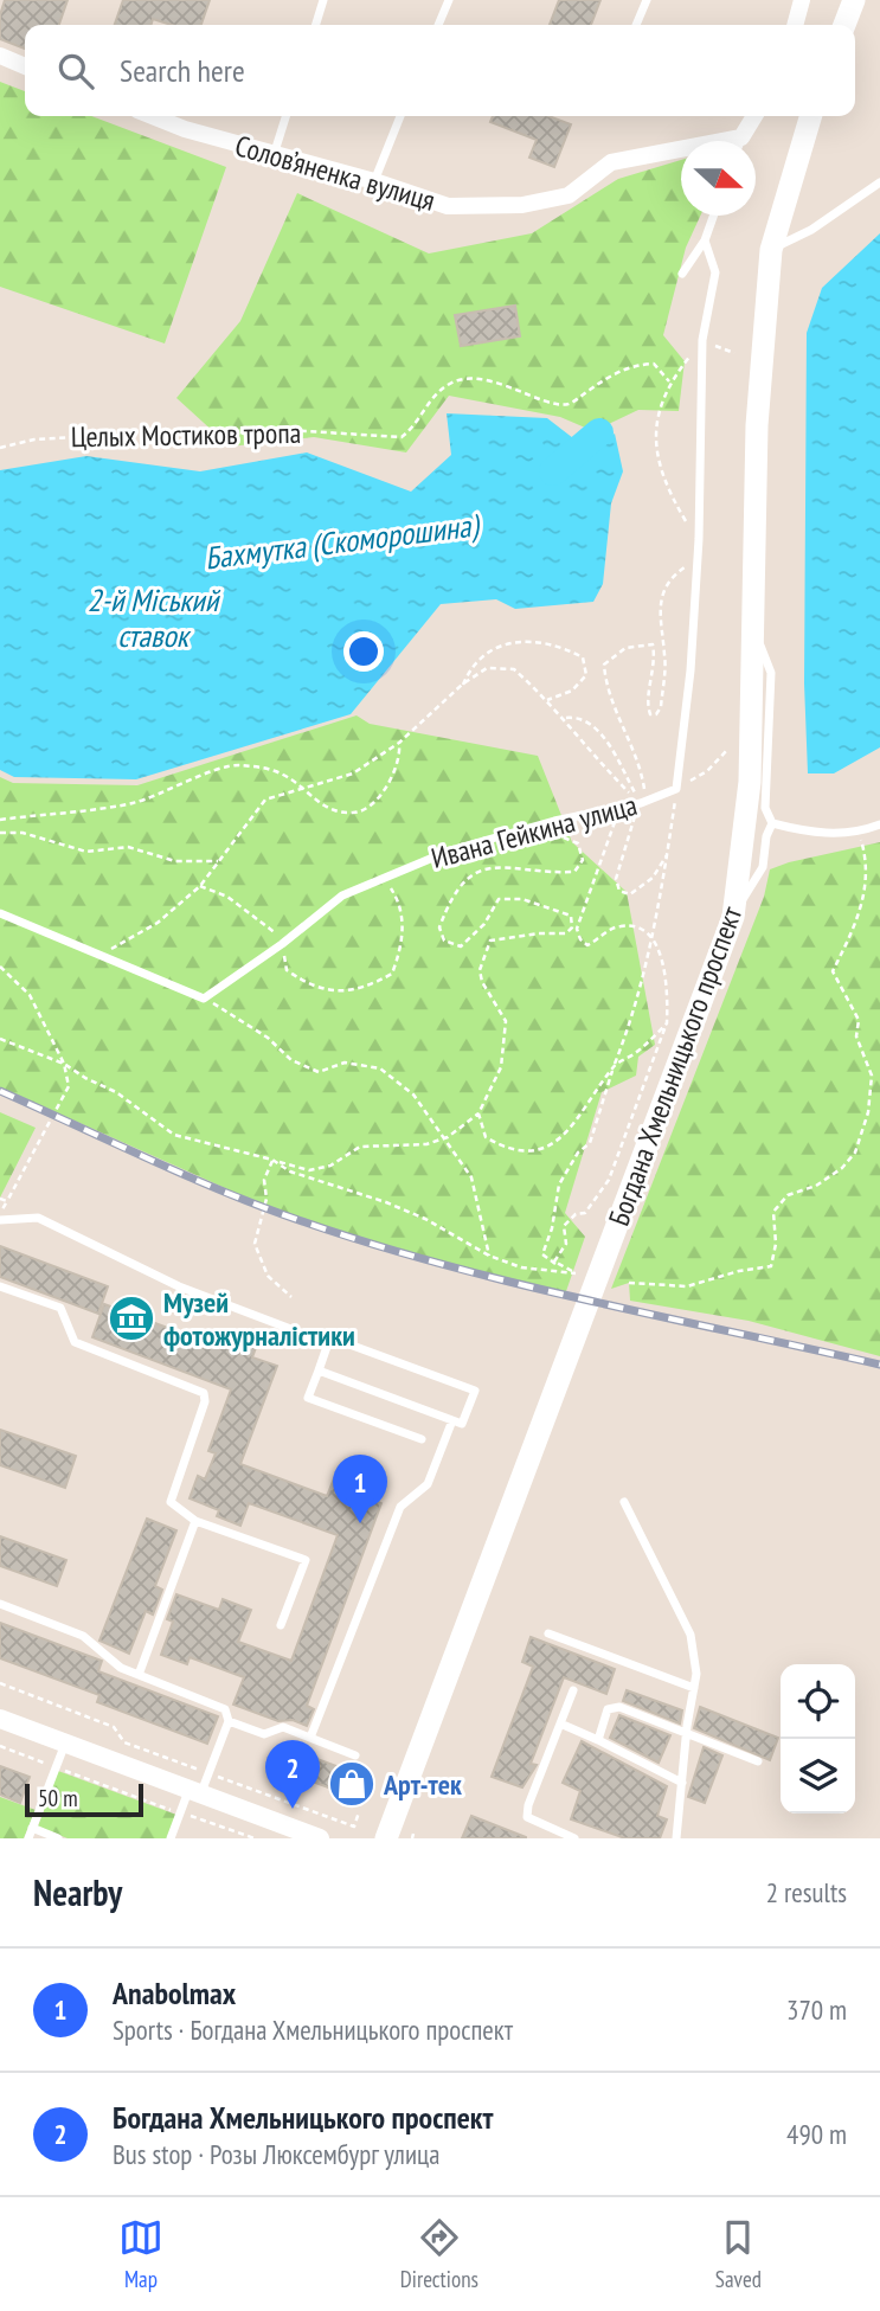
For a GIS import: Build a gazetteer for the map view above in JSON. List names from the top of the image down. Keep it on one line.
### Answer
{"streets":{"main road":["Богдана Хмельницького проспект"],"street":["Солов’яненка вулиця"],"lane":["Ивана Гейкина улица"],"path":["Целых Мостиков тропа"]},"water":["Бахмутка (Скоморошина)","2-й Міський ставок"],"places":{"museum":["Музей фотожурналістики"],"shop":["Арт-тек"]},"scale_bar":"50 m","north":"right","page":{"search":"Search here","pins":["1","2"],"scale":"50 m","heading":["Nearby","2 results"],"list":[{"mark":"1","name":"Anabolmax","note":"Sports · Богдана Хмельницького проспект","value":"370 m"},{"mark":"2","name":"Богдана Хмельницького проспект","note":"Bus stop · Розы Люксембург улица","value":"490 m"}],"nav":["Map","Directions","Saved"]}}
